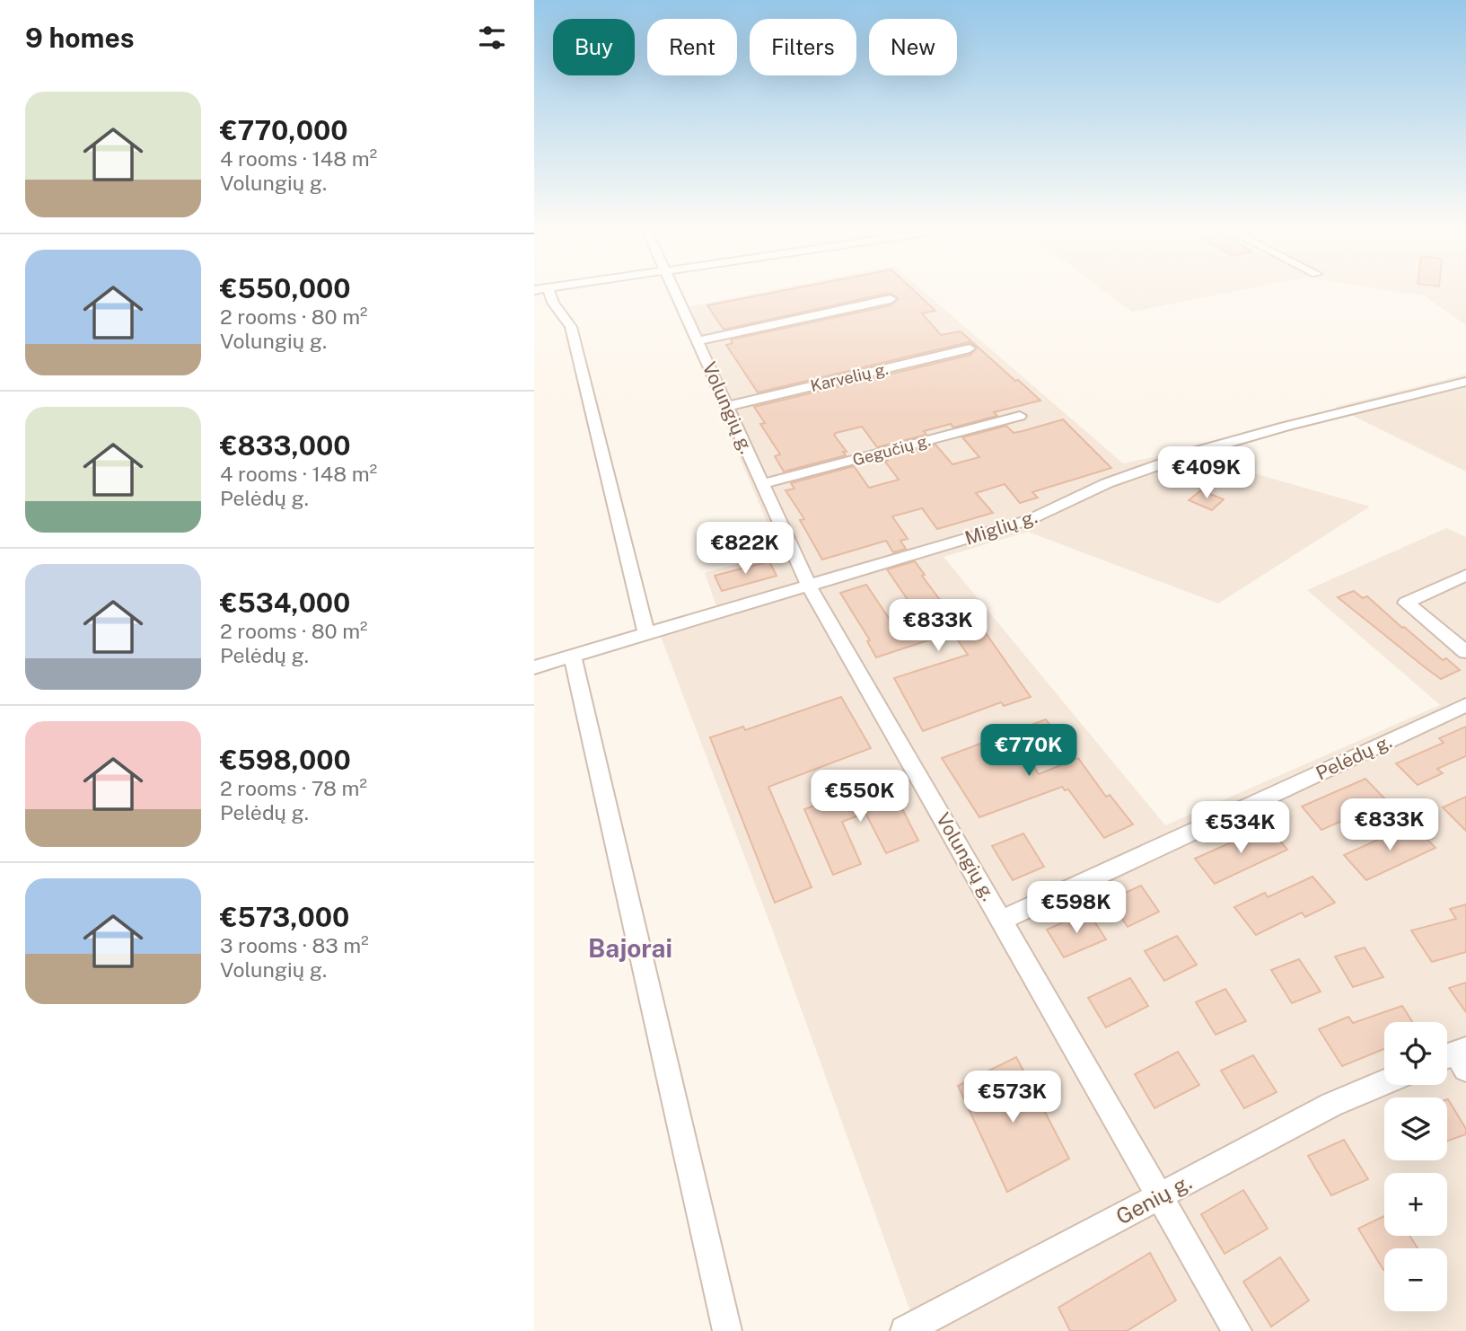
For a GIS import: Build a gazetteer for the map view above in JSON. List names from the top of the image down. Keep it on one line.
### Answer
{"streets":{"street":["Karvelių g.","Volungių g.","Gegučių g.","Miglių g.","Pelėdų g.","Genių g."]},"crossings":[["Karvelių g.","Volungių g."],["Volungių g.","Gegučių g."],["Volungių g.","Miglių g."],["Volungių g.","Pelėdų g."],["Volungių g.","Genių g."]],"districts":["Bajorai"],"page":{"heading":"9 homes","chip":["Buy","Rent","Filters","New"],"list":[{"name":"€770,000","note":"4 rooms · 148 m² · Volungių g."},{"name":"€550,000","note":"2 rooms · 80 m² · Volungių g."},{"name":"€833,000","note":"4 rooms · 148 m² · Pelėdų g."},{"name":"€534,000","note":"2 rooms · 80 m² · Pelėdų g."},{"name":"€598,000","note":"2 rooms · 78 m² · Pelėdų g."},{"name":"€573,000","note":"3 rooms · 83 m² · Volungių g."}],"price":["€409K","€822K","€833K","€770K","€550K","€833K","€534K","€598K","€573K"],"map_buttons":["+","−"]}}
